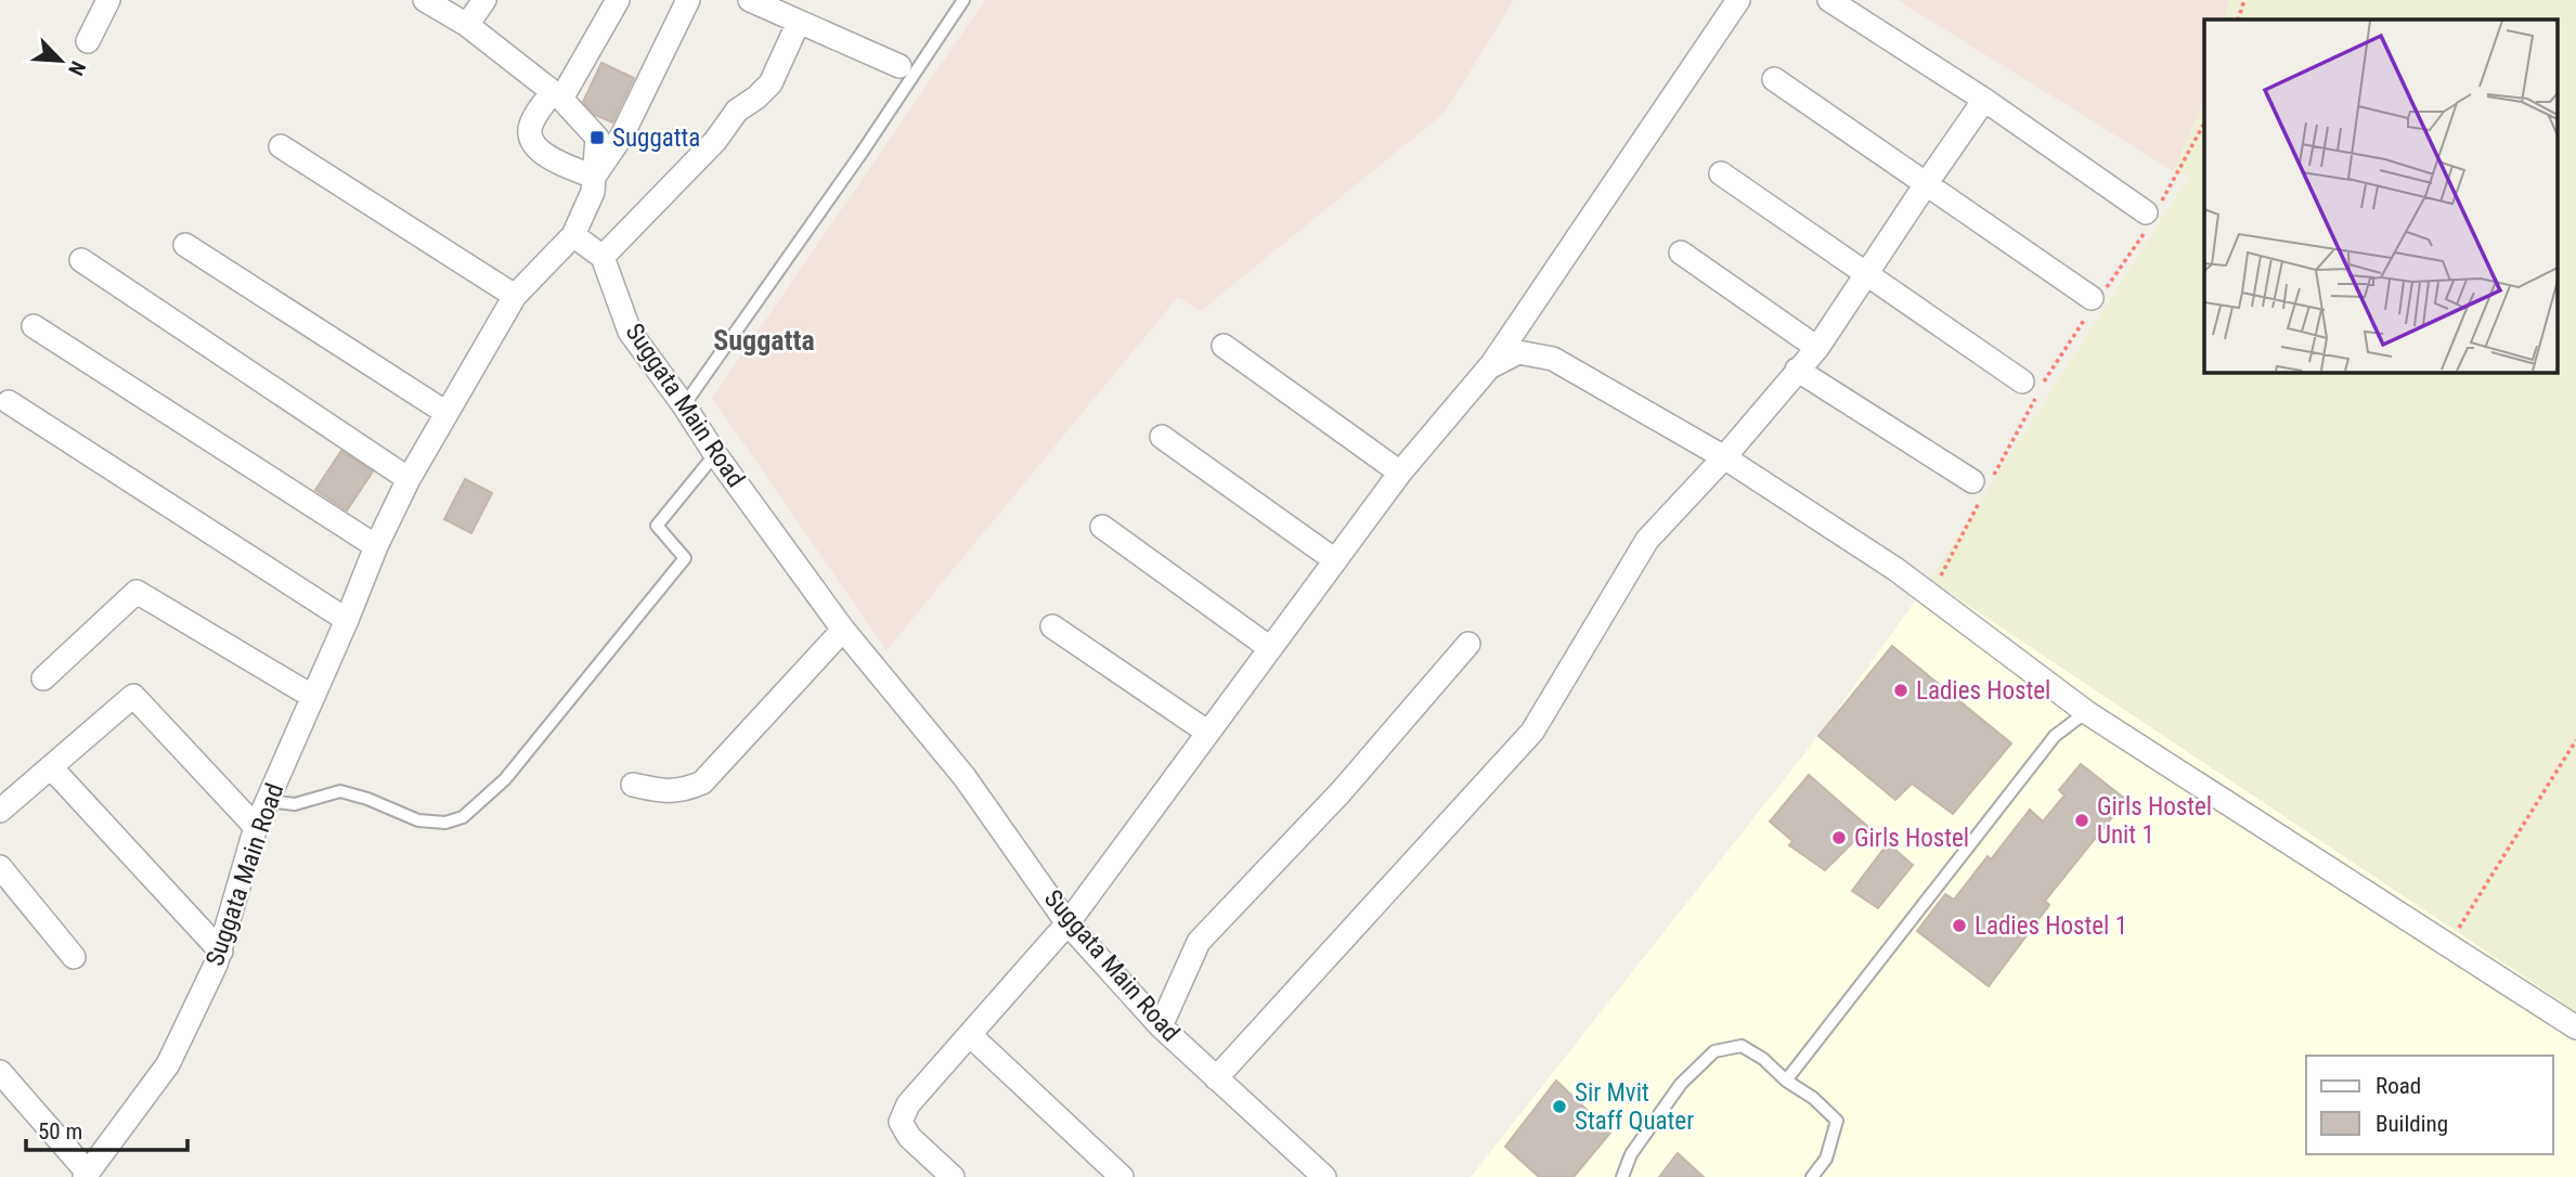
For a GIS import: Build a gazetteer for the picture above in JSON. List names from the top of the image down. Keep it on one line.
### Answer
{"streets":{"street":["Suggata Main Road"]},"districts":["Suggatta"],"places":{"transit":["Suggatta"],"other":["Ladies Hostel","Girls Hostel Unit 1","Girls Hostel","Ladies Hostel 1","Sir Mvit Staff Quater"]},"legend":["Road","Building"],"scale_bar":"50 m","north":"bottom right"}
